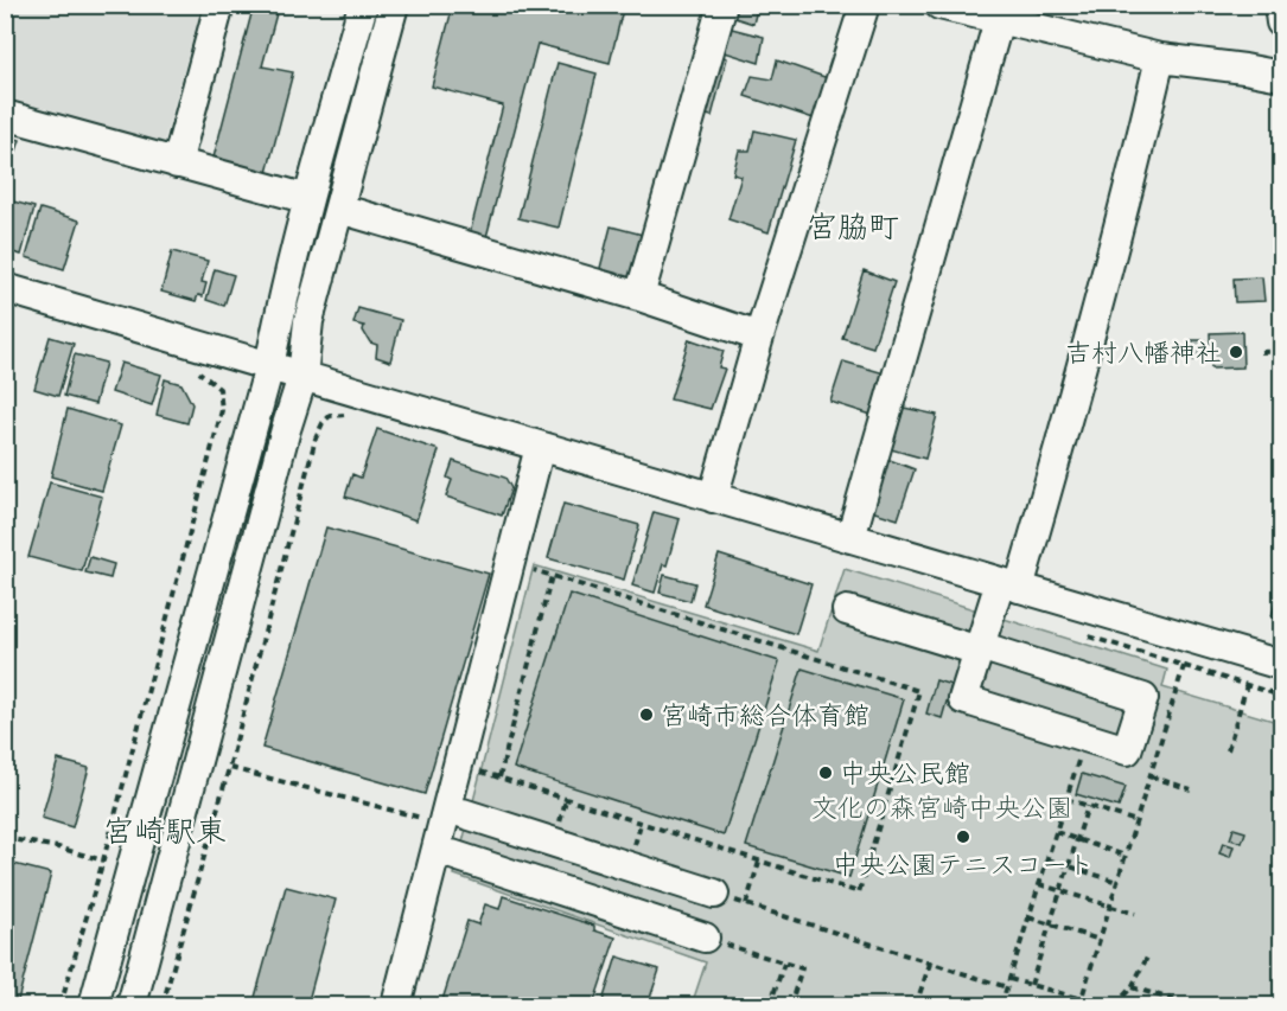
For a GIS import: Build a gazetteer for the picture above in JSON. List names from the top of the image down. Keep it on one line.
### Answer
{"districts":["宮脇町","宮崎駅東"],"parks":["文化の森宮崎中央公園"],"places":["吉村八幡神社","宮崎市総合体育館","中央公民館","中央公園テニスコート"]}
